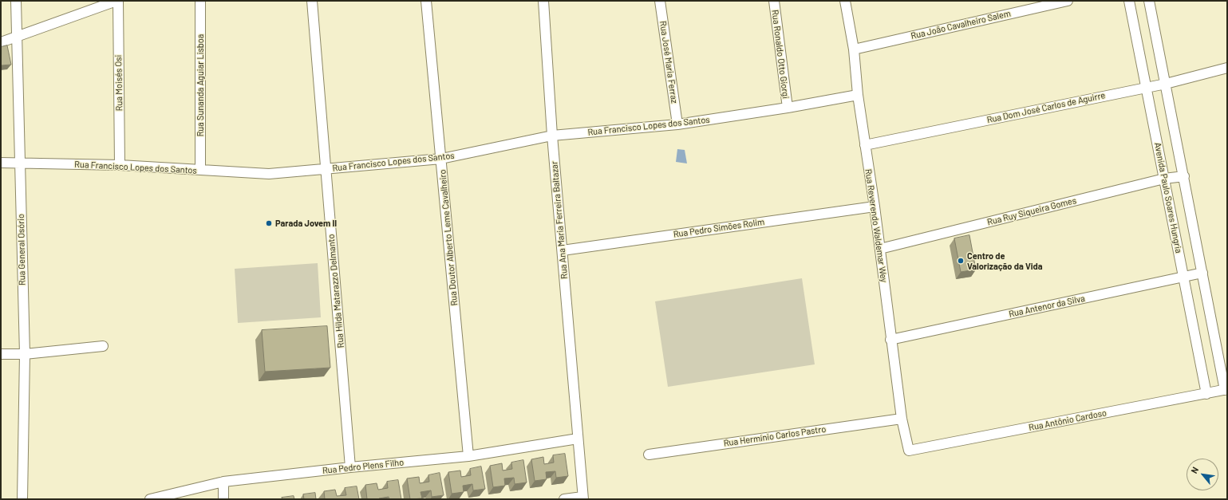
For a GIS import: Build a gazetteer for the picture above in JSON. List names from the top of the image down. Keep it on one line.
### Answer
{"streets":{"street":["Rua João Cavalheiro Salem","Rua Ronaldo Otto Giorgi","Rua José Maria Ferraz","Rua Moisés Osi","Rua Sunanda Aguiar Lisboa","Rua Dom José Carlos de Aguirre","Rua Francisco Lopes dos Santos","Avenida Paulo Soares Hungria","Rua Ruy Siqueira Gomes","Rua Ana Maria Ferreira Baltazar","Rua Reverendo Waldemar Wey","Rua Pedro Simões Rolim","Rua Doutor Alberto Leme Cavalheiro","Rua General Osório","Rua Hilda Matarazzo Delmanto","Rua Antenor da Silva","Rua Antônio Cardoso","Rua Hermínio Carlos Pastro","Rua Pedro Plens Filho"]},"crossings":[["Rua João Cavalheiro Salem","Rua Reverendo Waldemar Wey"],["Rua Ronaldo Otto Giorgi","Rua Francisco Lopes dos Santos"],["Rua José Maria Ferraz","Rua Francisco Lopes dos Santos"],["Rua Moisés Osi","Rua Francisco Lopes dos Santos"],["Rua Sunanda Aguiar Lisboa","Rua Francisco Lopes dos Santos"],["Rua Dom José Carlos de Aguirre","Avenida Paulo Soares Hungria"],["Rua Dom José Carlos de Aguirre","Rua Reverendo Waldemar Wey"],["Rua Francisco Lopes dos Santos","Rua Ana Maria Ferreira Baltazar"],["Rua Francisco Lopes dos Santos","Rua Reverendo Waldemar Wey"],["Rua Francisco Lopes dos Santos","Rua Doutor Alberto Leme Cavalheiro"],["Rua Francisco Lopes dos Santos","Rua General Osório"],["Rua Francisco Lopes dos Santos","Rua Hilda Matarazzo Delmanto"],["Avenida Paulo Soares Hungria","Rua Ruy Siqueira Gomes"],["Avenida Paulo Soares Hungria","Rua Antenor da Silva"],["Avenida Paulo Soares Hungria","Rua Antônio Cardoso"],["Rua Ruy Siqueira Gomes","Rua Reverendo Waldemar Wey"],["Rua Ana Maria Ferreira Baltazar","Rua Pedro Simões Rolim"],["Rua Ana Maria Ferreira Baltazar","Rua Pedro Plens Filho"],["Rua Reverendo Waldemar Wey","Rua Pedro Simões Rolim"],["Rua Reverendo Waldemar Wey","Rua Antenor da Silva"],["Rua Reverendo Waldemar Wey","Rua Antônio Cardoso"],["Rua Reverendo Waldemar Wey","Rua Hermínio Carlos Pastro"],["Rua Doutor Alberto Leme Cavalheiro","Rua Pedro Plens Filho"],["Rua Hilda Matarazzo Delmanto","Rua Pedro Plens Filho"]],"places":["Parada Jovem II","Centro de Valorização da Vida"],"north":"top left"}
